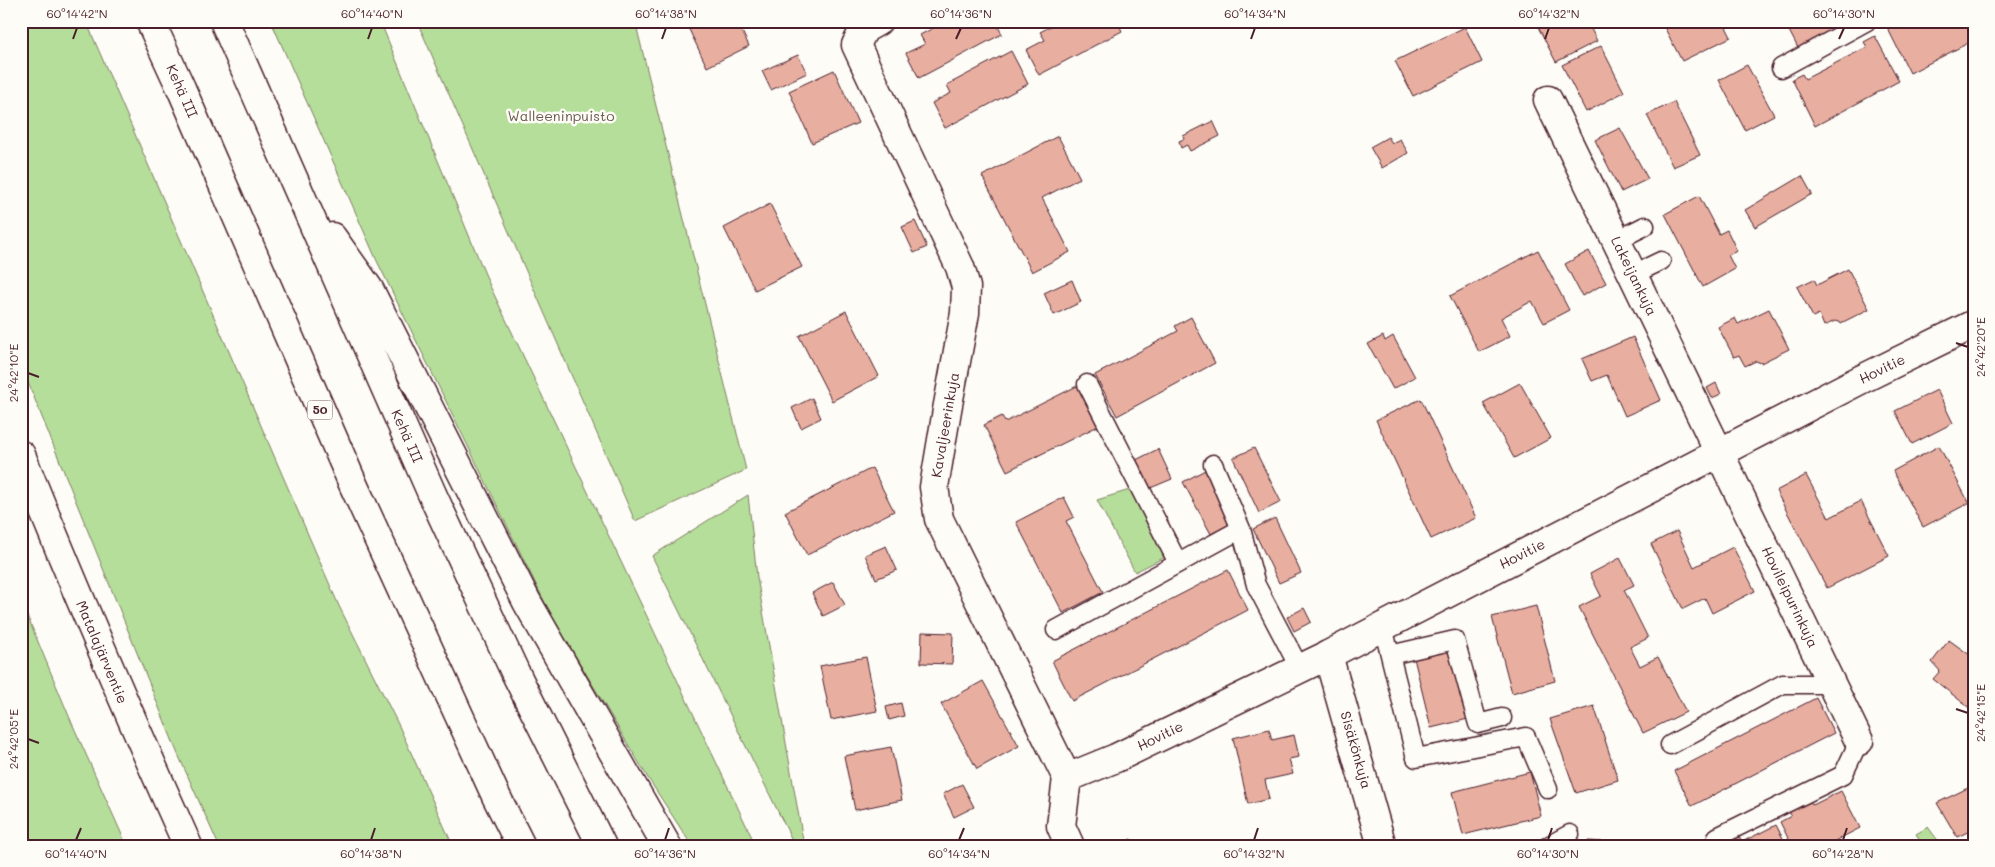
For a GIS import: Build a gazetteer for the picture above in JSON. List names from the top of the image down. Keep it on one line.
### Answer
{"streets":{"main road":["Kehä III","Lakeijankuja","Hovitie","50","Kavaljeerinkuja","Hovileipurinkuja","Matalajärventie","Sisäkönkuja"]},"crossings":[["Lakeijankuja","Hovitie"],["Lakeijankuja","Hovileipurinkuja"],["Hovitie","Kavaljeerinkuja"],["Hovitie","Hovileipurinkuja"],["Hovitie","Sisäkönkuja"]],"parks":["Walleeninpuisto"],"coordinates":["60°14'42\"N","60°14'40\"N","60°14'38\"N","60°14'36\"N","60°14'34\"N","60°14'32\"N","60°14'30\"N","24°42'20\"E","24°42'10\"E","24°42'15\"E","24°42'05\"E","60°14'28\"N"]}
